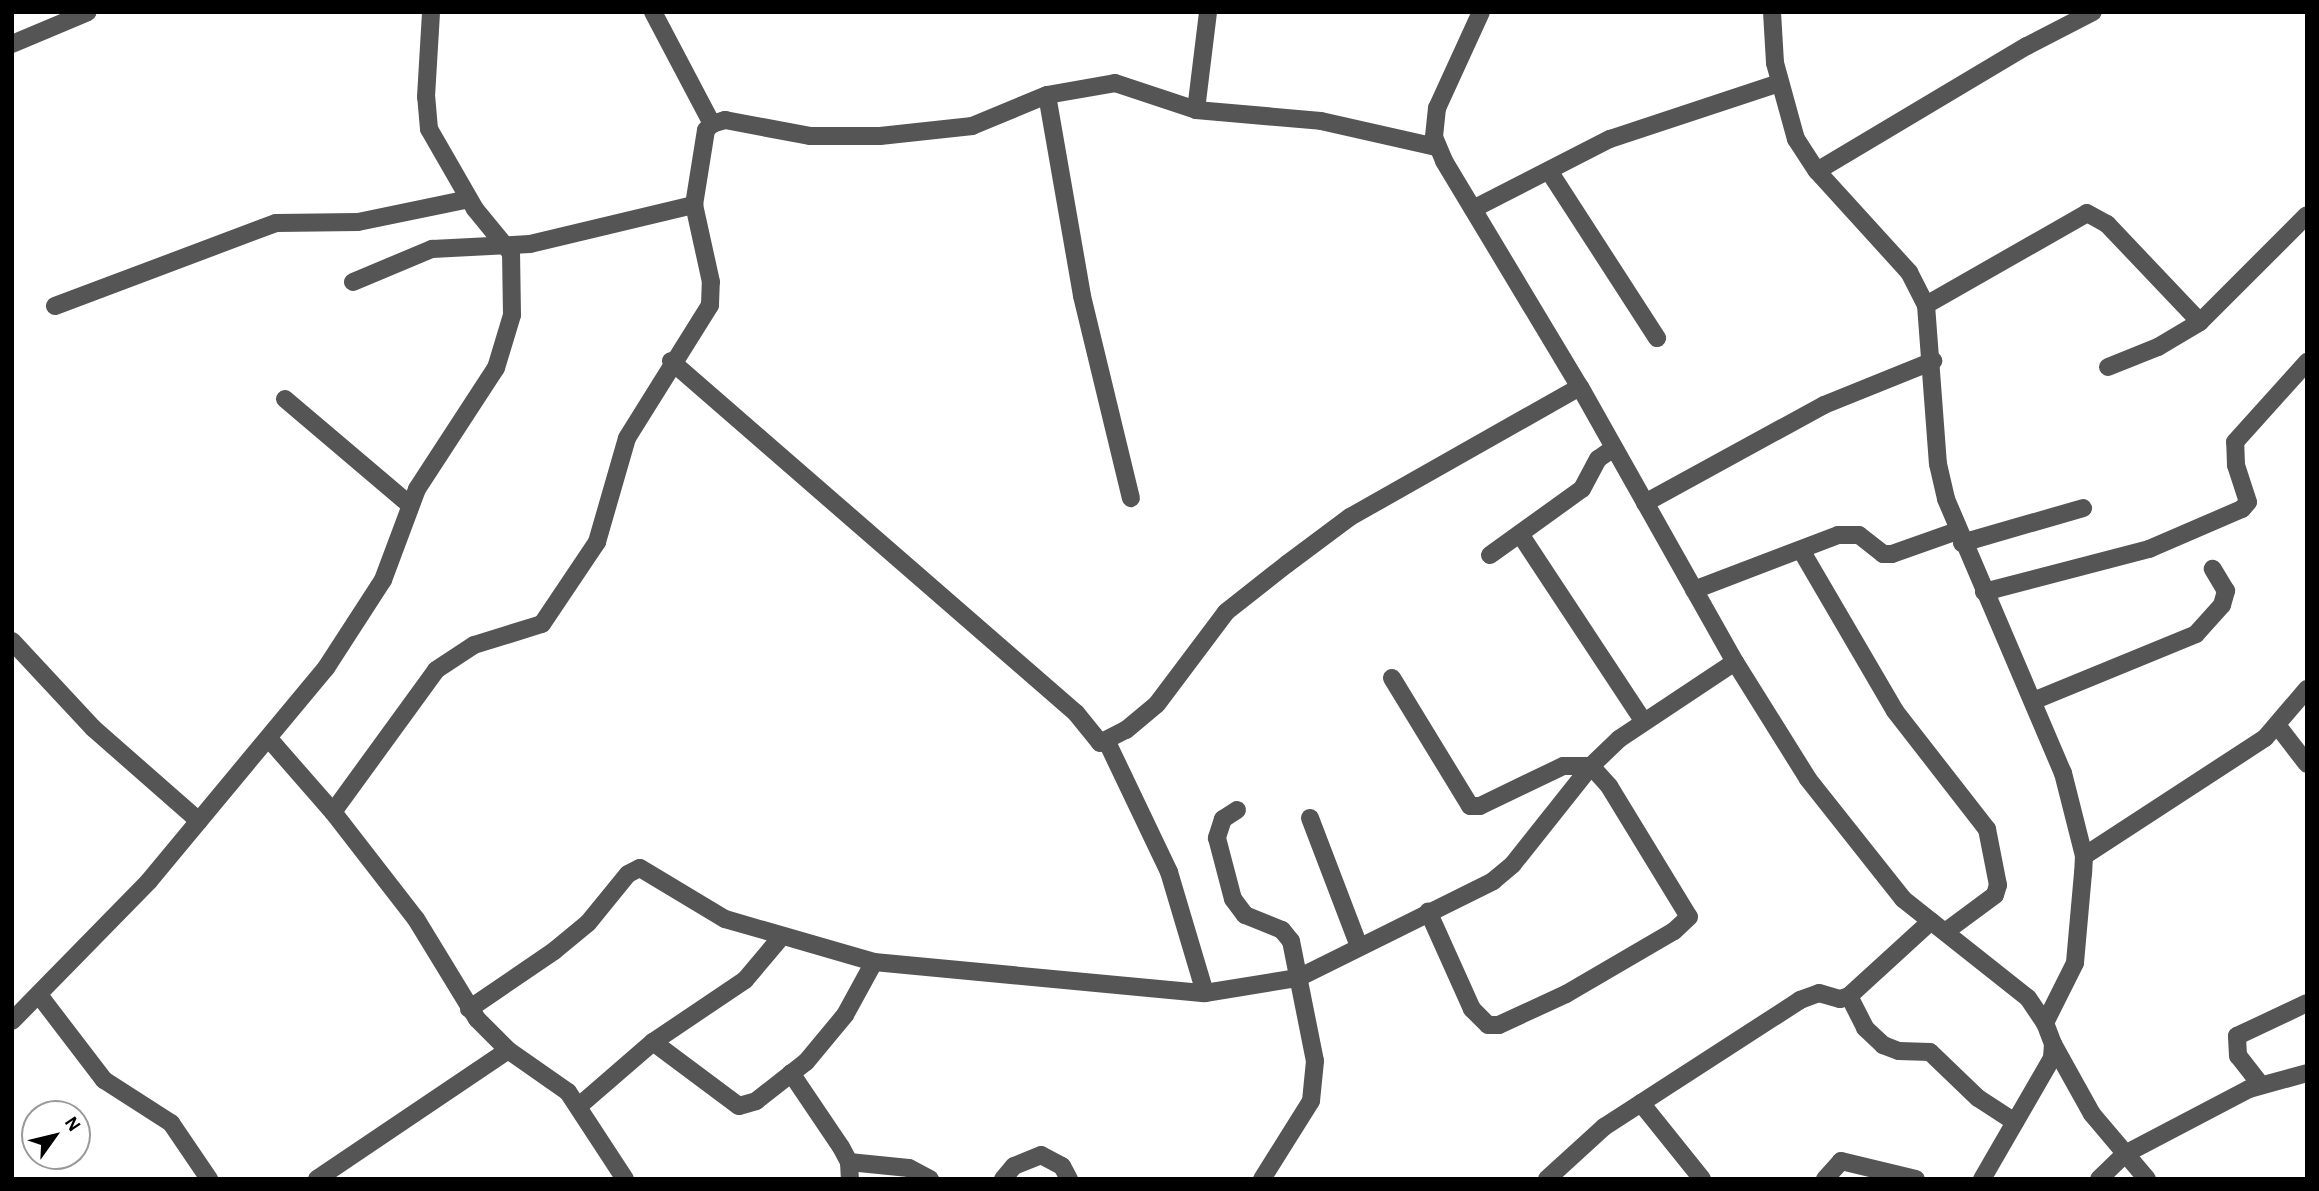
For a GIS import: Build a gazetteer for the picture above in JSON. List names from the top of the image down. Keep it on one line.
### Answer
{"north":"top right"}
